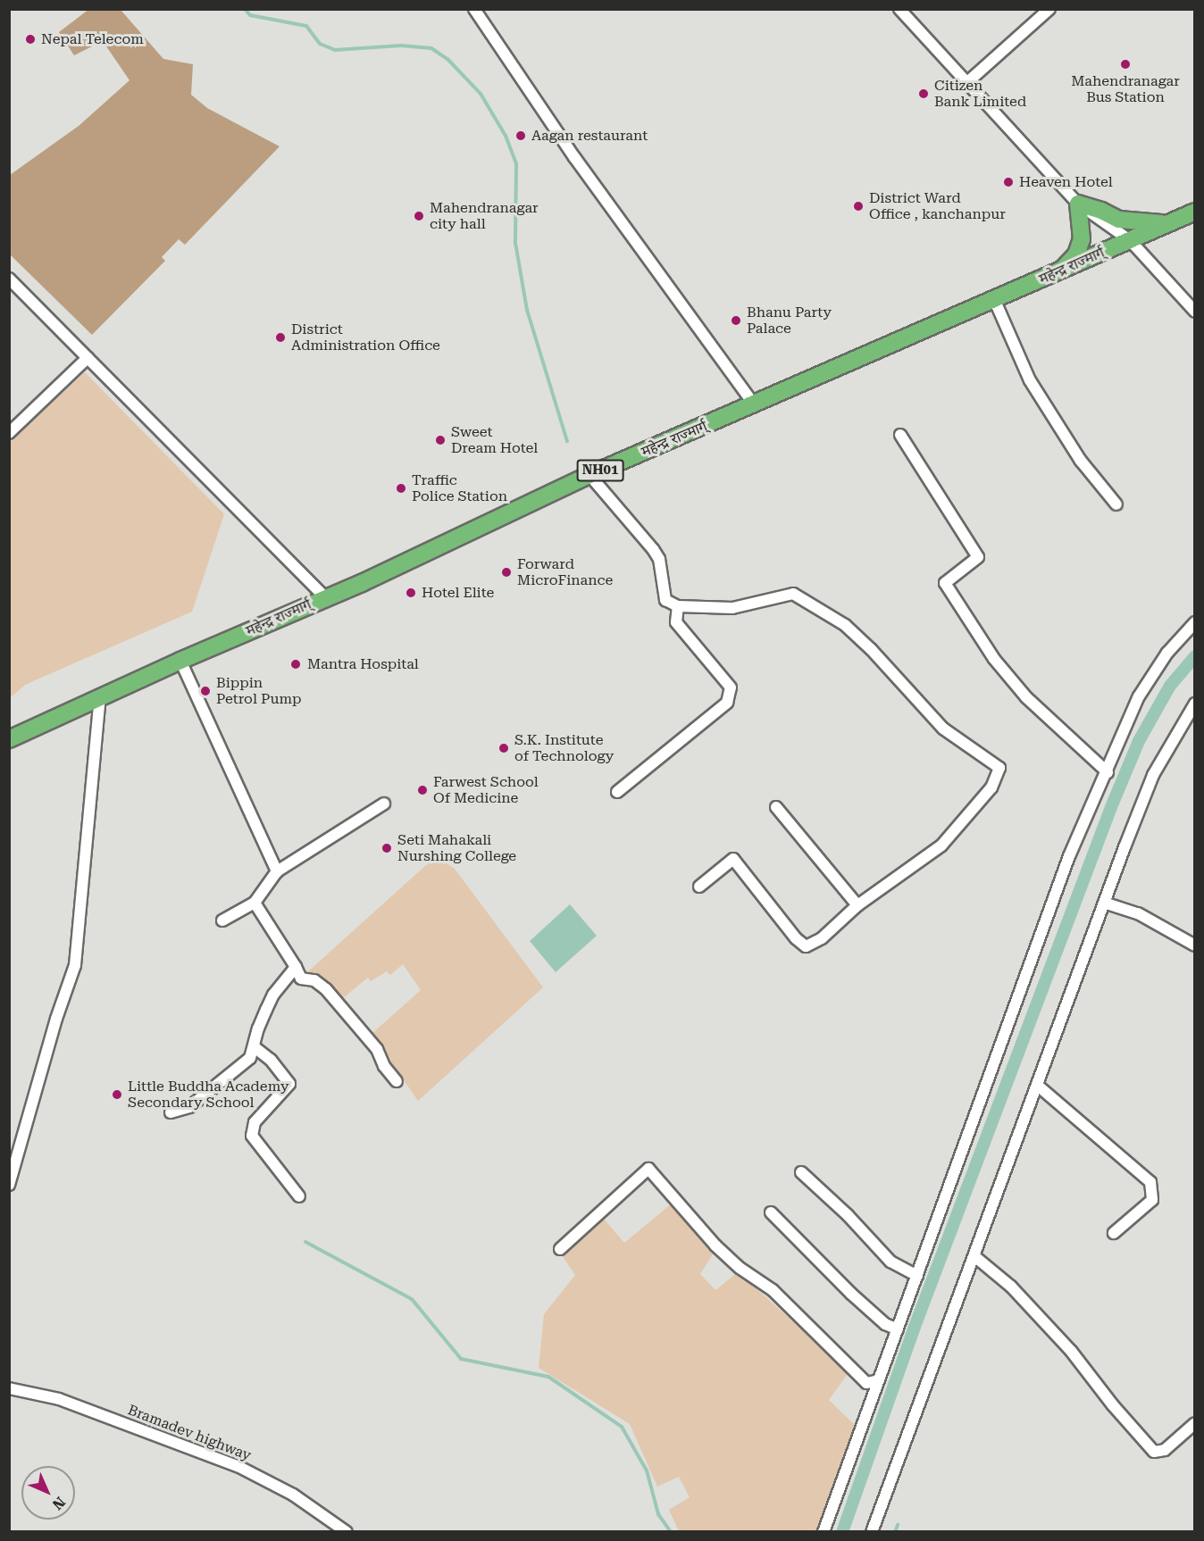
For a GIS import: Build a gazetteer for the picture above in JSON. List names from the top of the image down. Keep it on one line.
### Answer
{"streets":{"highway":["महेन्द्र राज्मार्ग्","NH01"],"street":["Bramadev highway"]},"places":["Nepal Telecom","Mahendranagar Bus Station","Citizen Bank Limited","Aagan restaurant","Heaven Hotel","District Ward Office , kanchanpur","Mahendranagar city hall","Bhanu Party Palace","District Administration Office","Sweet Dream Hotel","Traffic Police Station","Forward MicroFinance","Hotel Elite","Mantra Hospital","Bippin Petrol Pump","S.K. Institute of Technology","Farwest School Of Medicine","Seti Mahakali Nurshing College","Little Buddha Academy Secondary School"],"north":"bottom right"}
